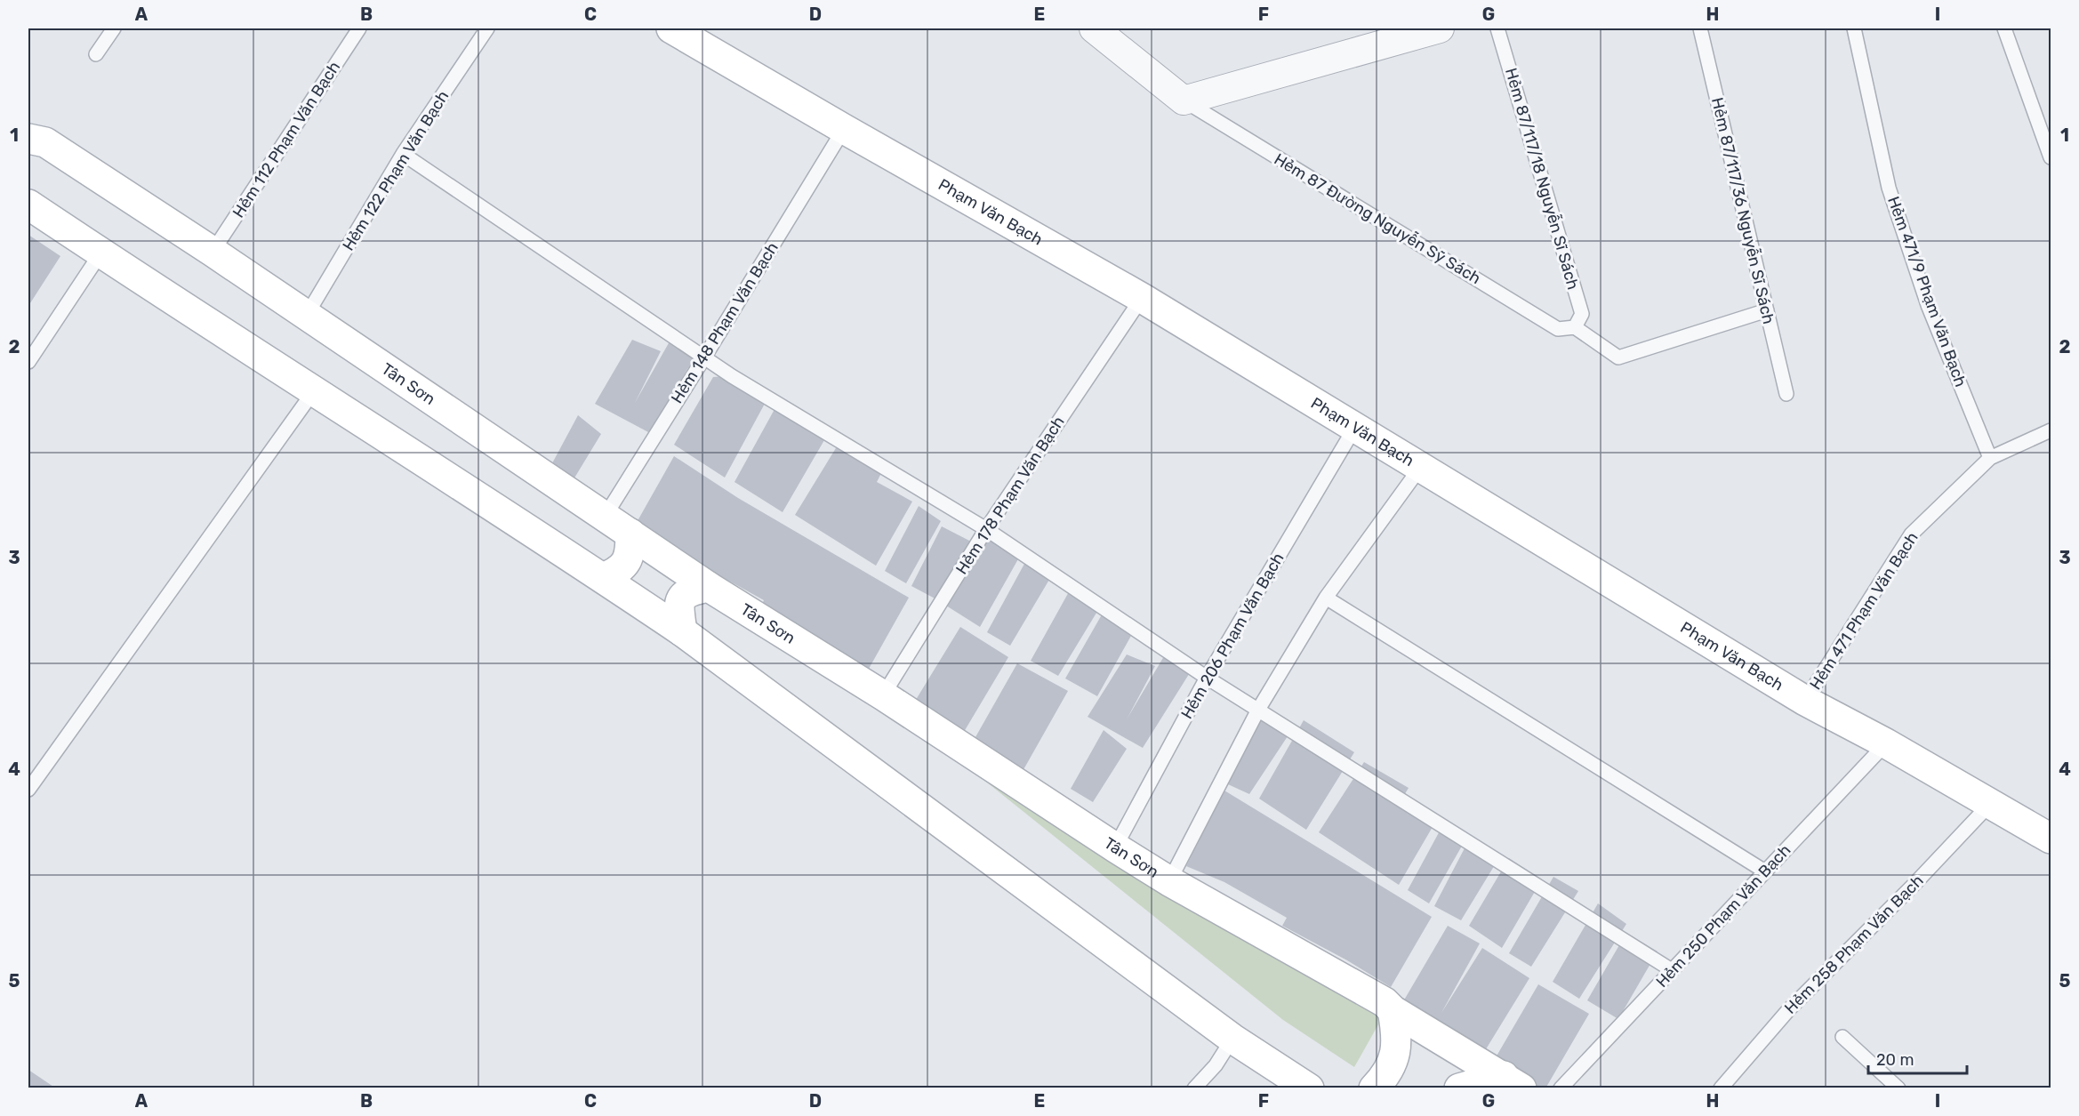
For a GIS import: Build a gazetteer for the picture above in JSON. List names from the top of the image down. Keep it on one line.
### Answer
{"streets":{"street":["Phạm Văn Bạch","Tân Sơn"],"lane":["Hẻm 112 Phạm Văn Bạch","Hẻm 122 Phạm Văn Bạch","Hẻm 87/117/18 Nguyễn Sĩ Sách","Hẻm 87/117/36 Nguyễn Sĩ Sách","Hẻm 87 Đường Nguyễn Sỹ Sách","Hẻm 471/9 Phạm Văn Bạch","Hẻm 148 Phạm Văn Bạch","Hẻm 178 Phạm Văn Bạch","Hẻm 471 Phạm Văn Bạch","Hẻm 206 Phạm Văn Bạch","Hẻm 250 Phạm Văn Bạch","Hẻm 258 Phạm Văn Bạch"]},"crossings":[["Hẻm 112 Phạm Văn Bạch","Tân Sơn"],["Hẻm 122 Phạm Văn Bạch","Tân Sơn"],["Hẻm 87/117/18 Nguyễn Sĩ Sách","Hẻm 87 Đường Nguyễn Sỹ Sách"],["Phạm Văn Bạch","Hẻm 148 Phạm Văn Bạch"],["Phạm Văn Bạch","Hẻm 178 Phạm Văn Bạch"],["Phạm Văn Bạch","Hẻm 471 Phạm Văn Bạch"],["Phạm Văn Bạch","Hẻm 206 Phạm Văn Bạch"],["Phạm Văn Bạch","Hẻm 250 Phạm Văn Bạch"],["Phạm Văn Bạch","Hẻm 258 Phạm Văn Bạch"],["Hẻm 471/9 Phạm Văn Bạch","Hẻm 471 Phạm Văn Bạch"],["Hẻm 148 Phạm Văn Bạch","Tân Sơn"],["Tân Sơn","Hẻm 178 Phạm Văn Bạch"],["Tân Sơn","Hẻm 206 Phạm Văn Bạch"]],"scale_bar":"20 m","grid":{"columns":["A","B","C","D","E","F","G","H","I"],"rows":["1","2","3","4","5"]}}
